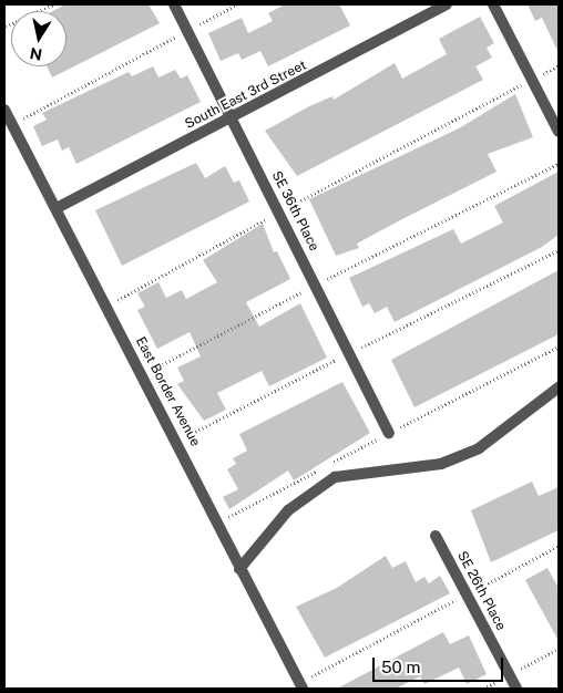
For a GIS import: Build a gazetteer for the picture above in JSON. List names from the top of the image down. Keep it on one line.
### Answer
{"streets":{"street":["South East 3rd Street","SE 36th Place","East Border Avenue","SE 26th Place"]},"crossings":[["South East 3rd Street","SE 36th Place"],["South East 3rd Street","East Border Avenue"]],"scale_bar":"50 m","north":"bottom"}
